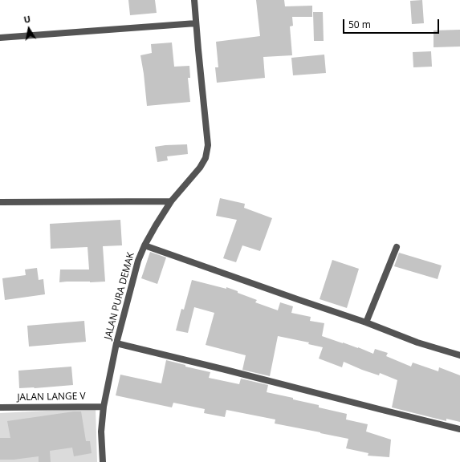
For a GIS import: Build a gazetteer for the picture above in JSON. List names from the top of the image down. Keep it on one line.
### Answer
{"streets":{"street":["JALAN PURA DEMAK","JALAN LANGE V"]},"crossings":[["JALAN PURA DEMAK","JALAN LANGE V"]],"scale_bar":"50 m","north":"top"}
